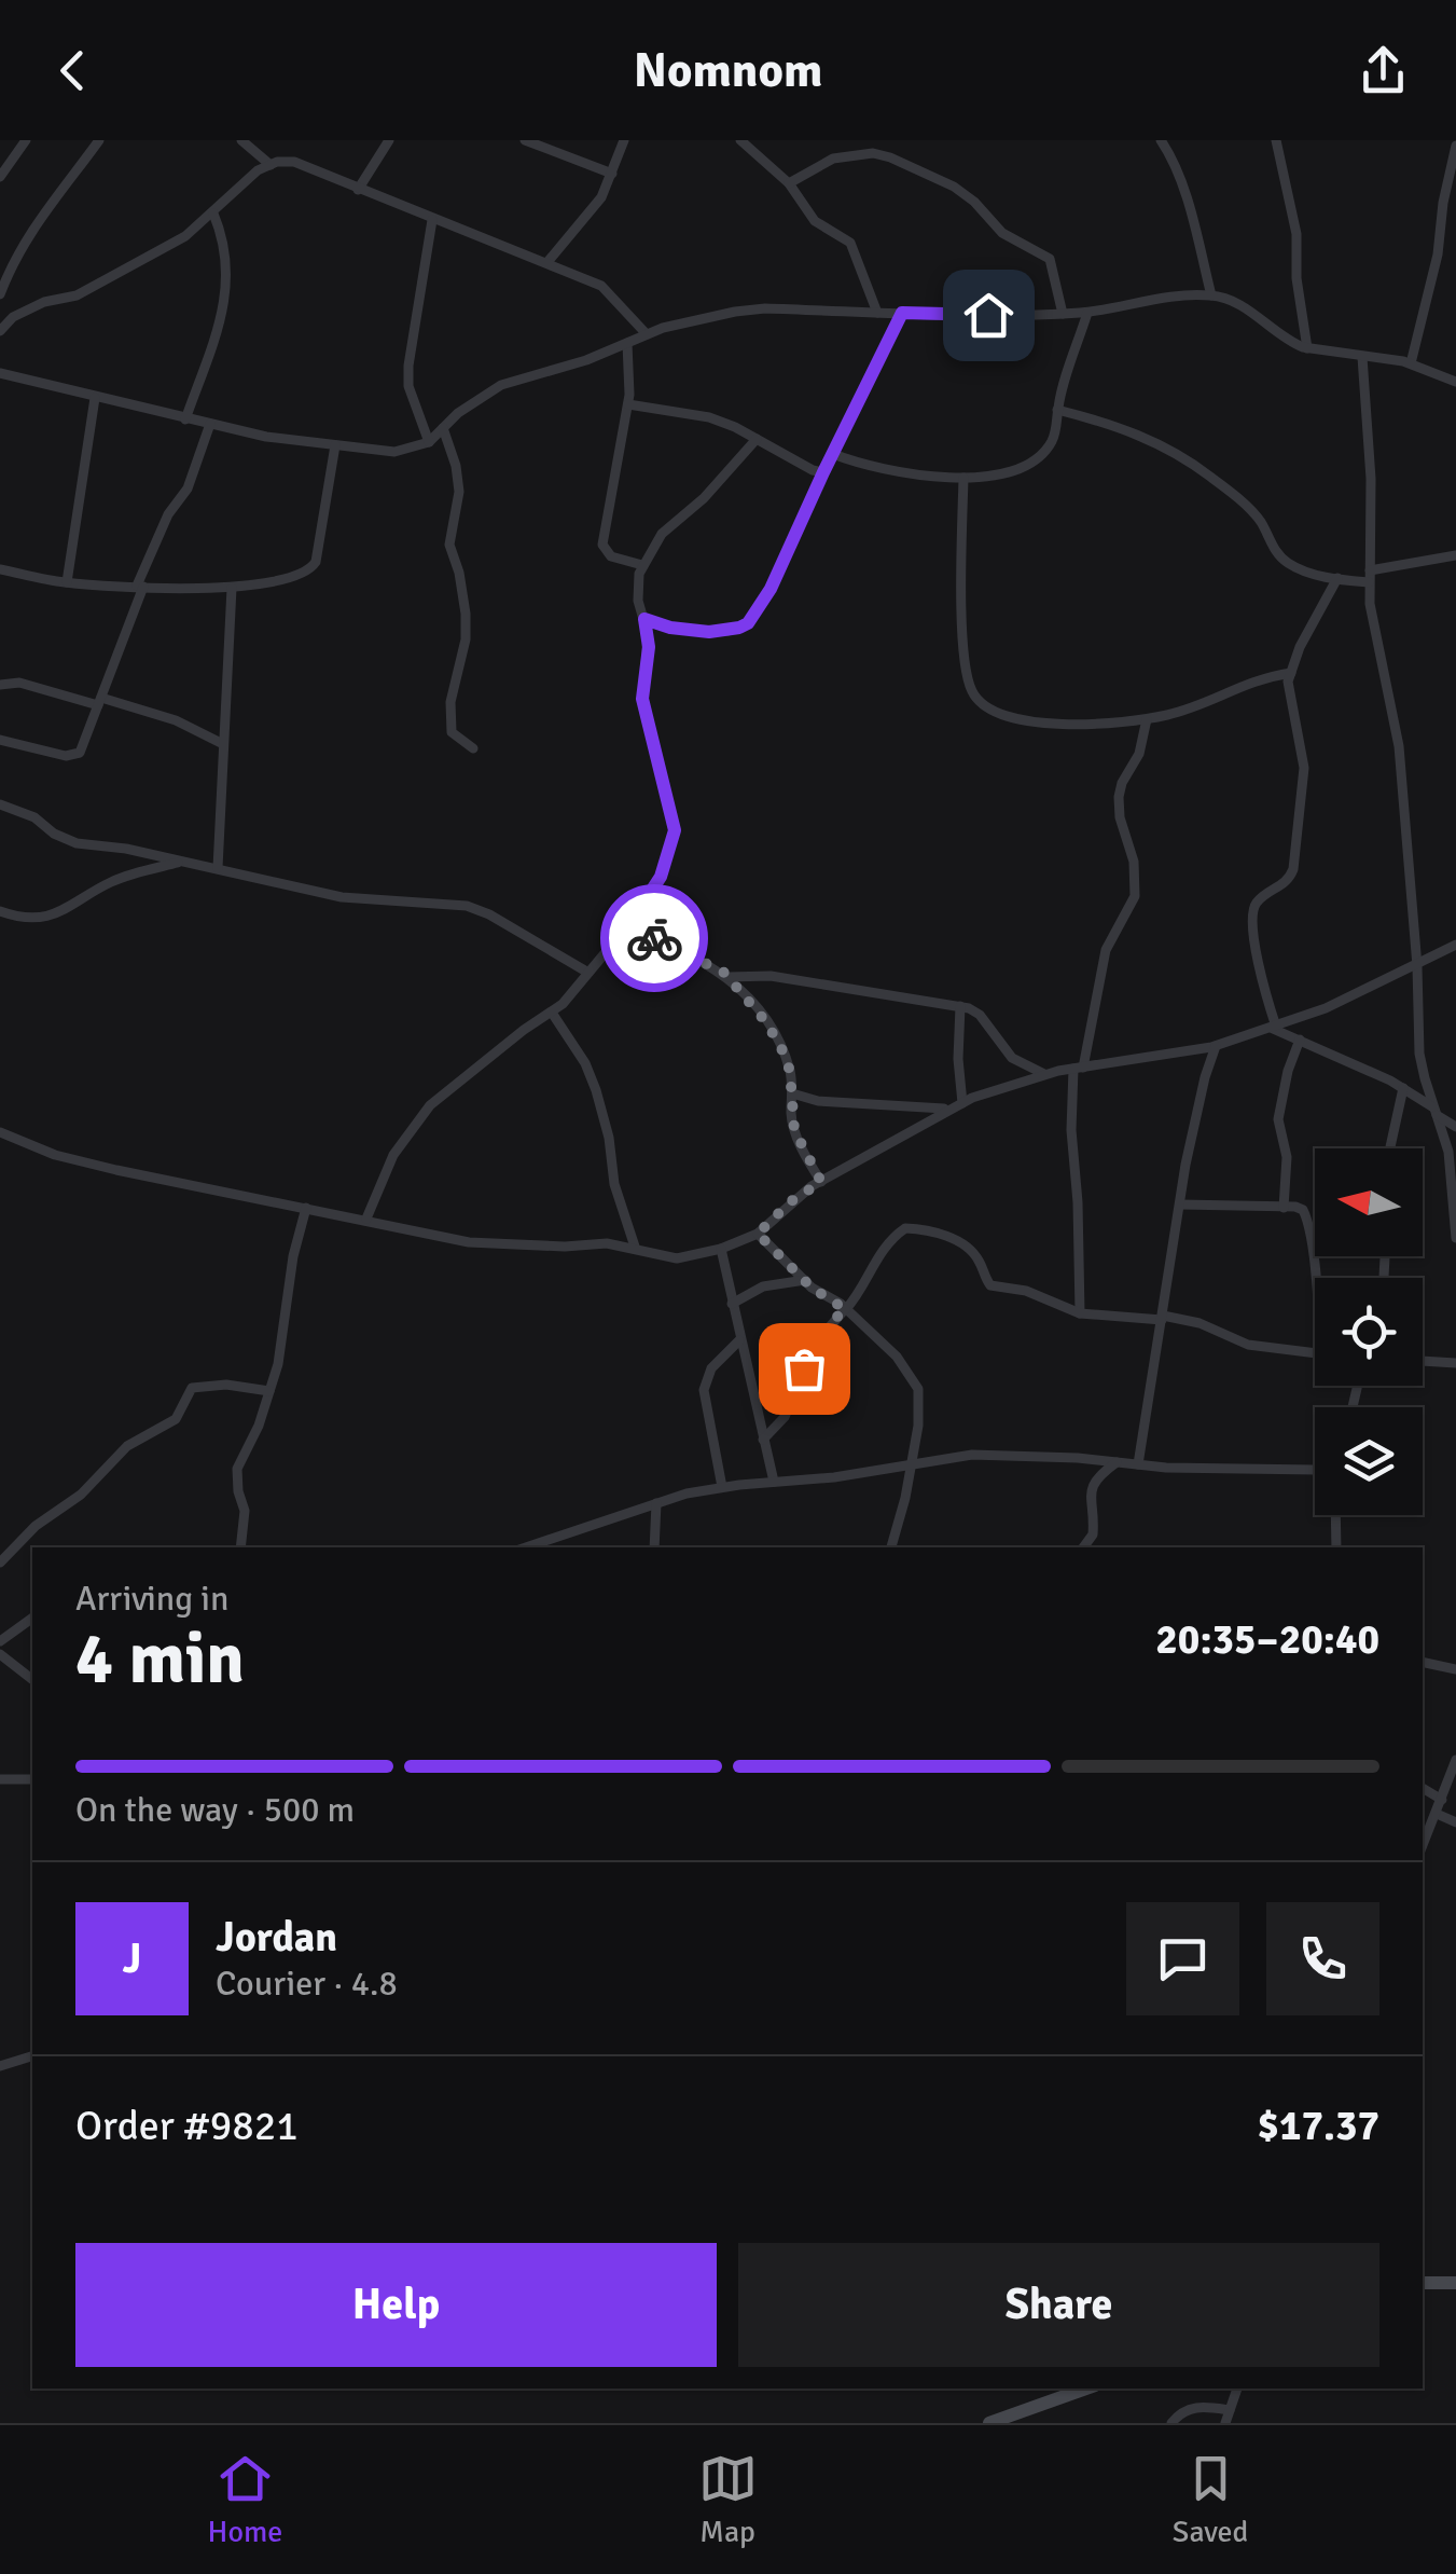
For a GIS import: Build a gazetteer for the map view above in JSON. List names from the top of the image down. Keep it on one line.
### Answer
{"north":"left","page":{"header":"Nomnom","heading":["4 min","Arriving in","20:35–20:40"],"panel":["Jordan","Courier · 4.8","Order #9821","$17.37"],"bar":"On the way · 500 m","round":"J","buttons":["Help","Share"],"tabs":["Home","Map","Saved"]}}
